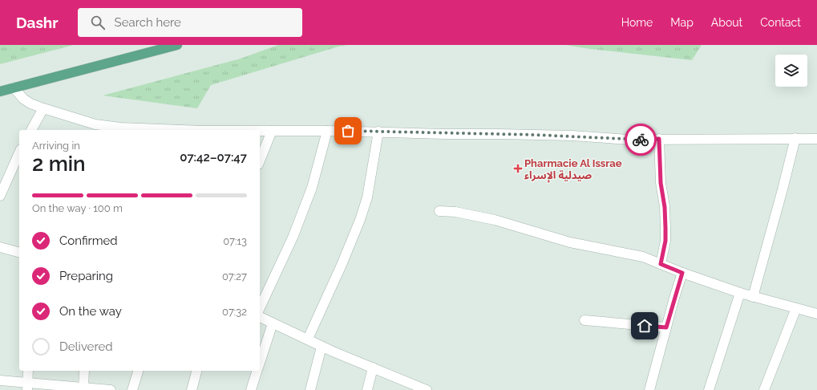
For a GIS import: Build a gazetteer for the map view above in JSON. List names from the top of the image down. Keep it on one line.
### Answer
{"places":{"health":["Pharmacie Al Issrae صيدلية الإسراء"]},"page":{"header":"Dashr","search":"Search here","nav":["Home","Map","About","Contact"],"heading":["2 min","Arriving in","07:42–07:47"],"bar":"On the way · 100 m","list":[["Confirmed","07:13"],["Preparing","07:27"],["On the way","07:32"],"Delivered"]}}
